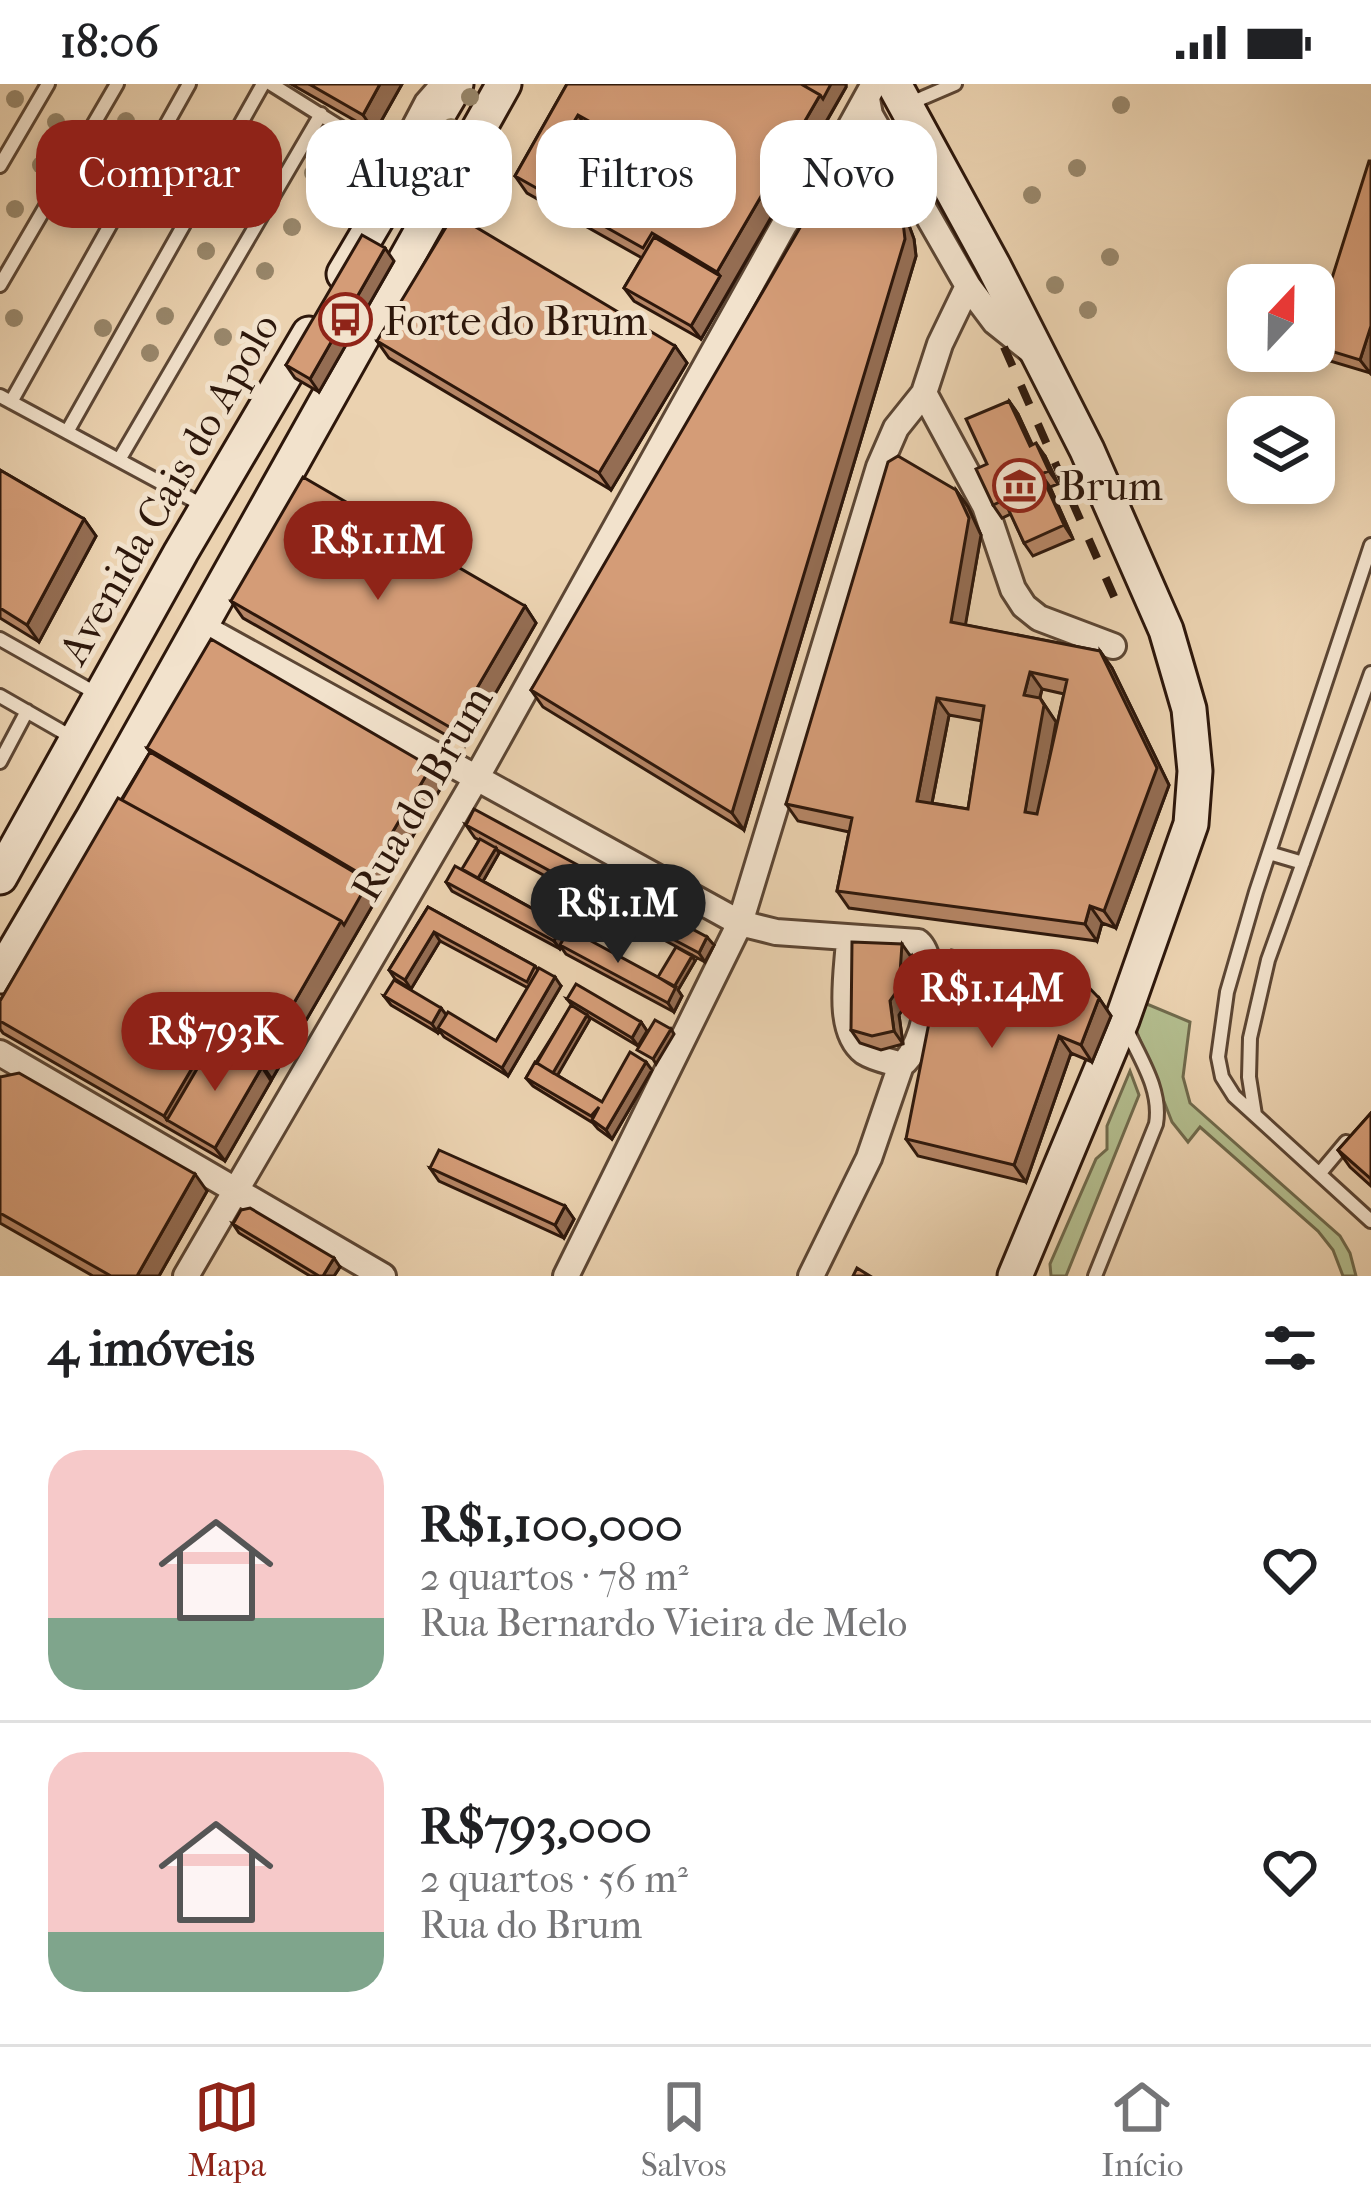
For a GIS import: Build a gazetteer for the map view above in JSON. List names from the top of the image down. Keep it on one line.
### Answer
{"streets":{"main road":["Avenida Cais do Apolo"],"street":["Rua do Brum"]},"places":{"bus stop":["Forte do Brum"],"museum":["Brum"]},"north":"top","page":{"status":"18:06","chip":["Comprar","Alugar","Filtros","Novo"],"price":["R$1.11M","R$1.1M","R$1.14M","R$793K"],"heading":"4 imóveis","list":[{"name":"R$1,100,000","note":"2 quartos · 78 m² · Rua Bernardo Vieira de Melo"},{"name":"R$793,000","note":"2 quartos · 56 m² · Rua do Brum"}],"tabs":["Mapa","Salvos","Início"]}}
